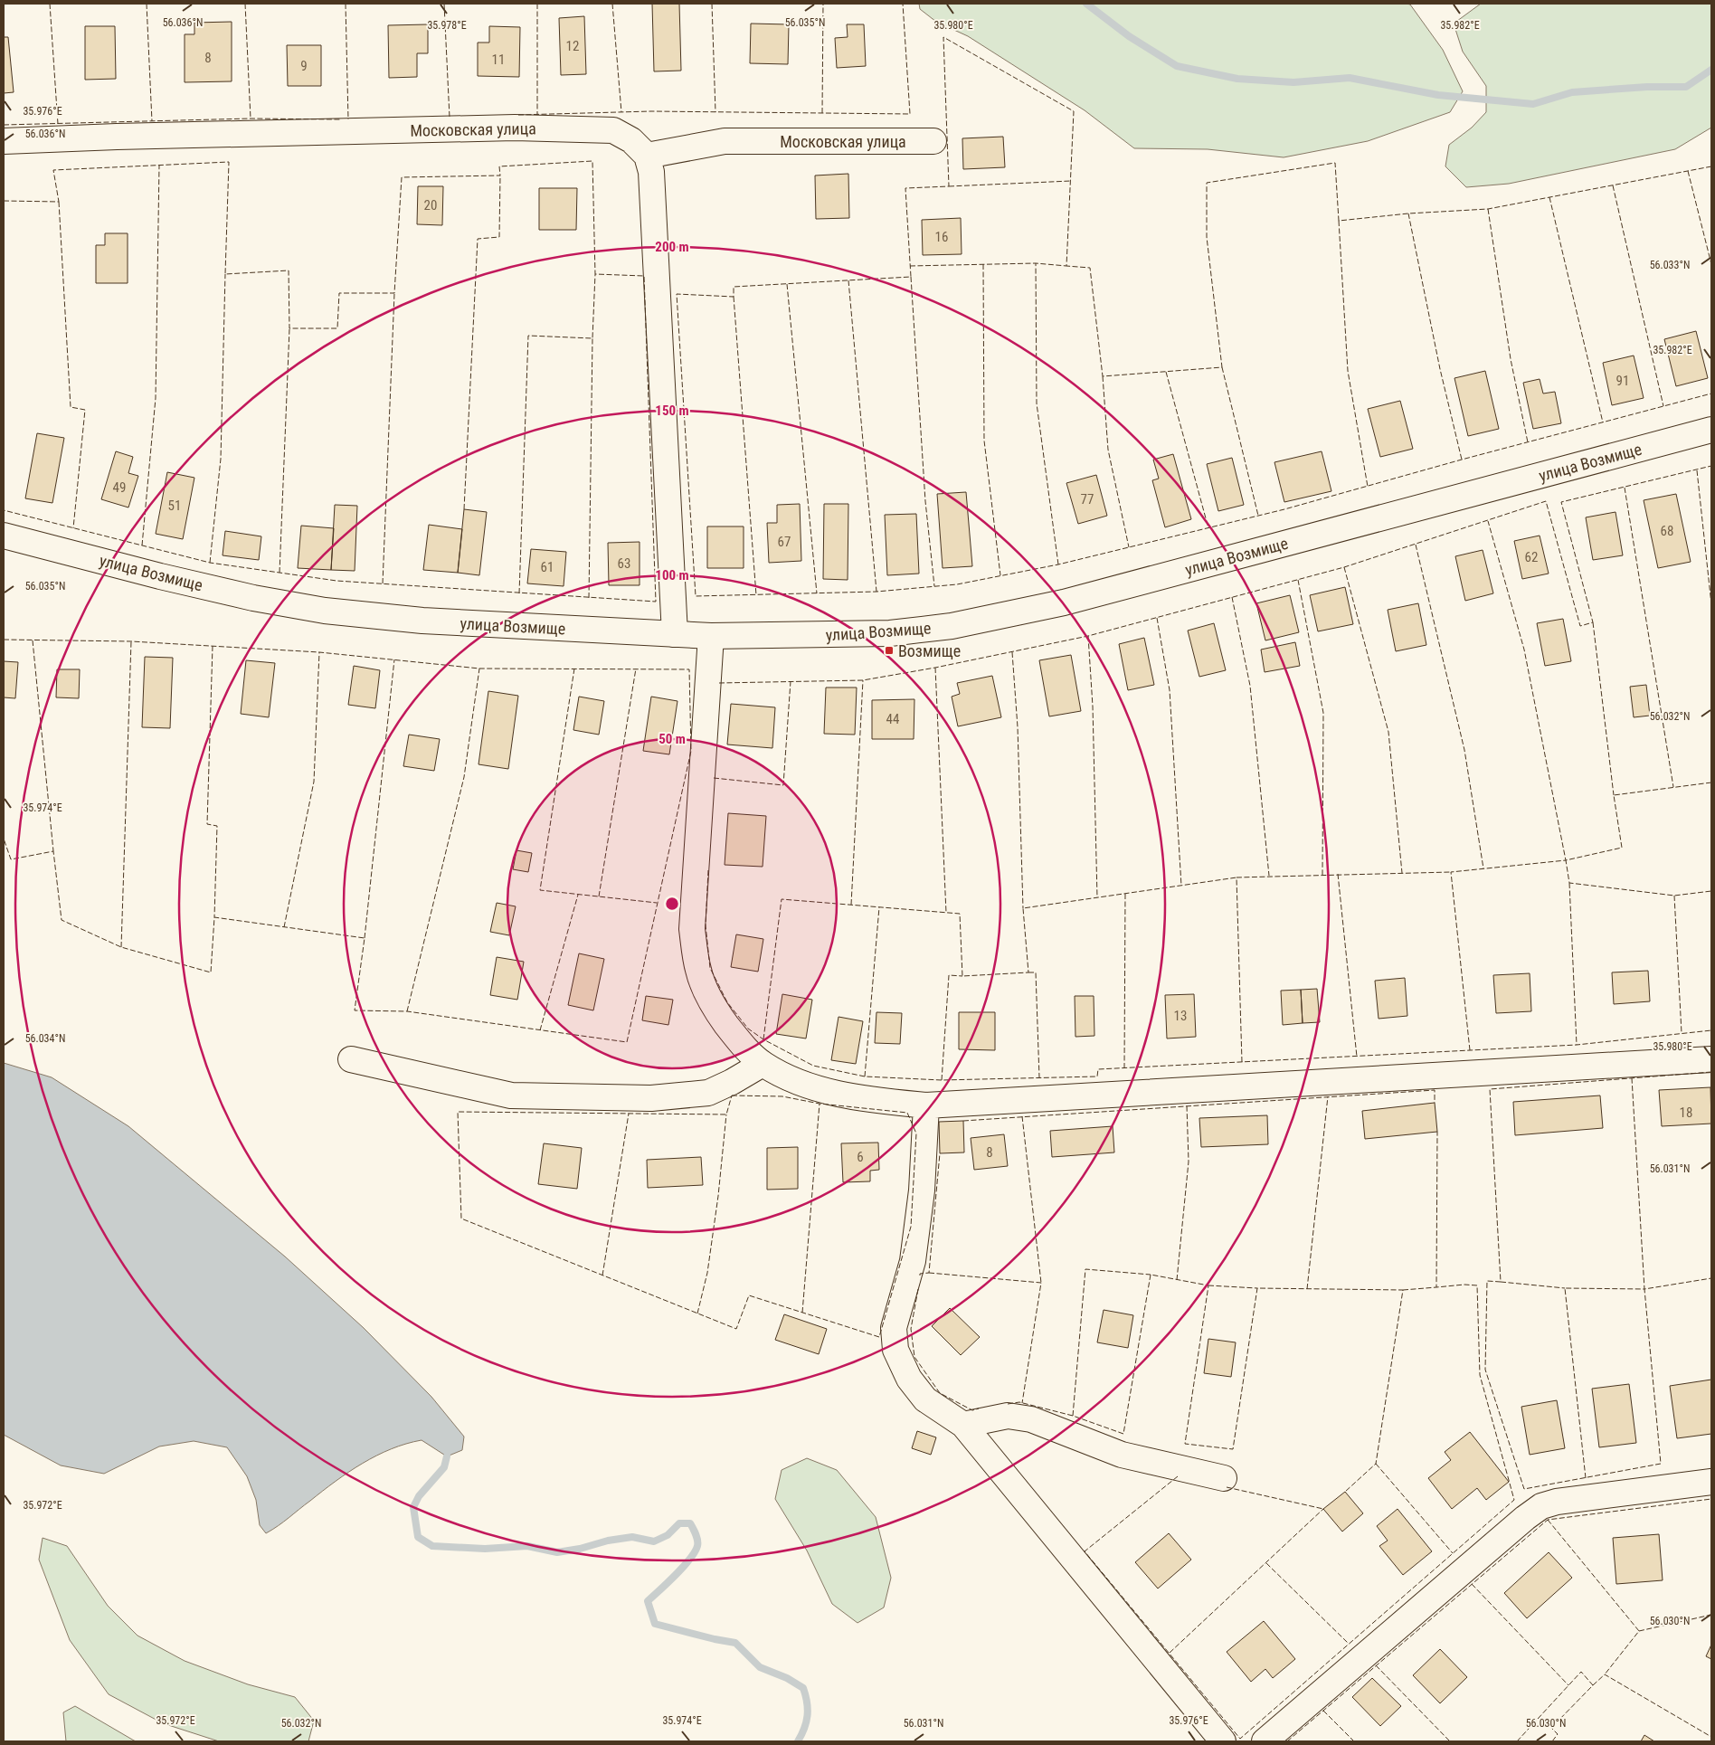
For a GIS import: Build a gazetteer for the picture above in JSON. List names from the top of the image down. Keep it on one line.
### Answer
{"streets":{"street":["Московская улица","улица Возмище"]},"places":{"transit":["Возмище"]},"house_numbers":["12","8","11","9","20","16","91","49","77","51","68","67","62","63","61","44","13","18","8","6"],"coordinates":["56.036°N","56.035°N","35.978°E","35.980°E","35.982°E","35.976°E","56.033°N","56.032°N","35.974°E","56.034°N","56.031°N","35.972°E","56.030°N"],"rings":["200 m","150 m","100 m","50 m"]}
